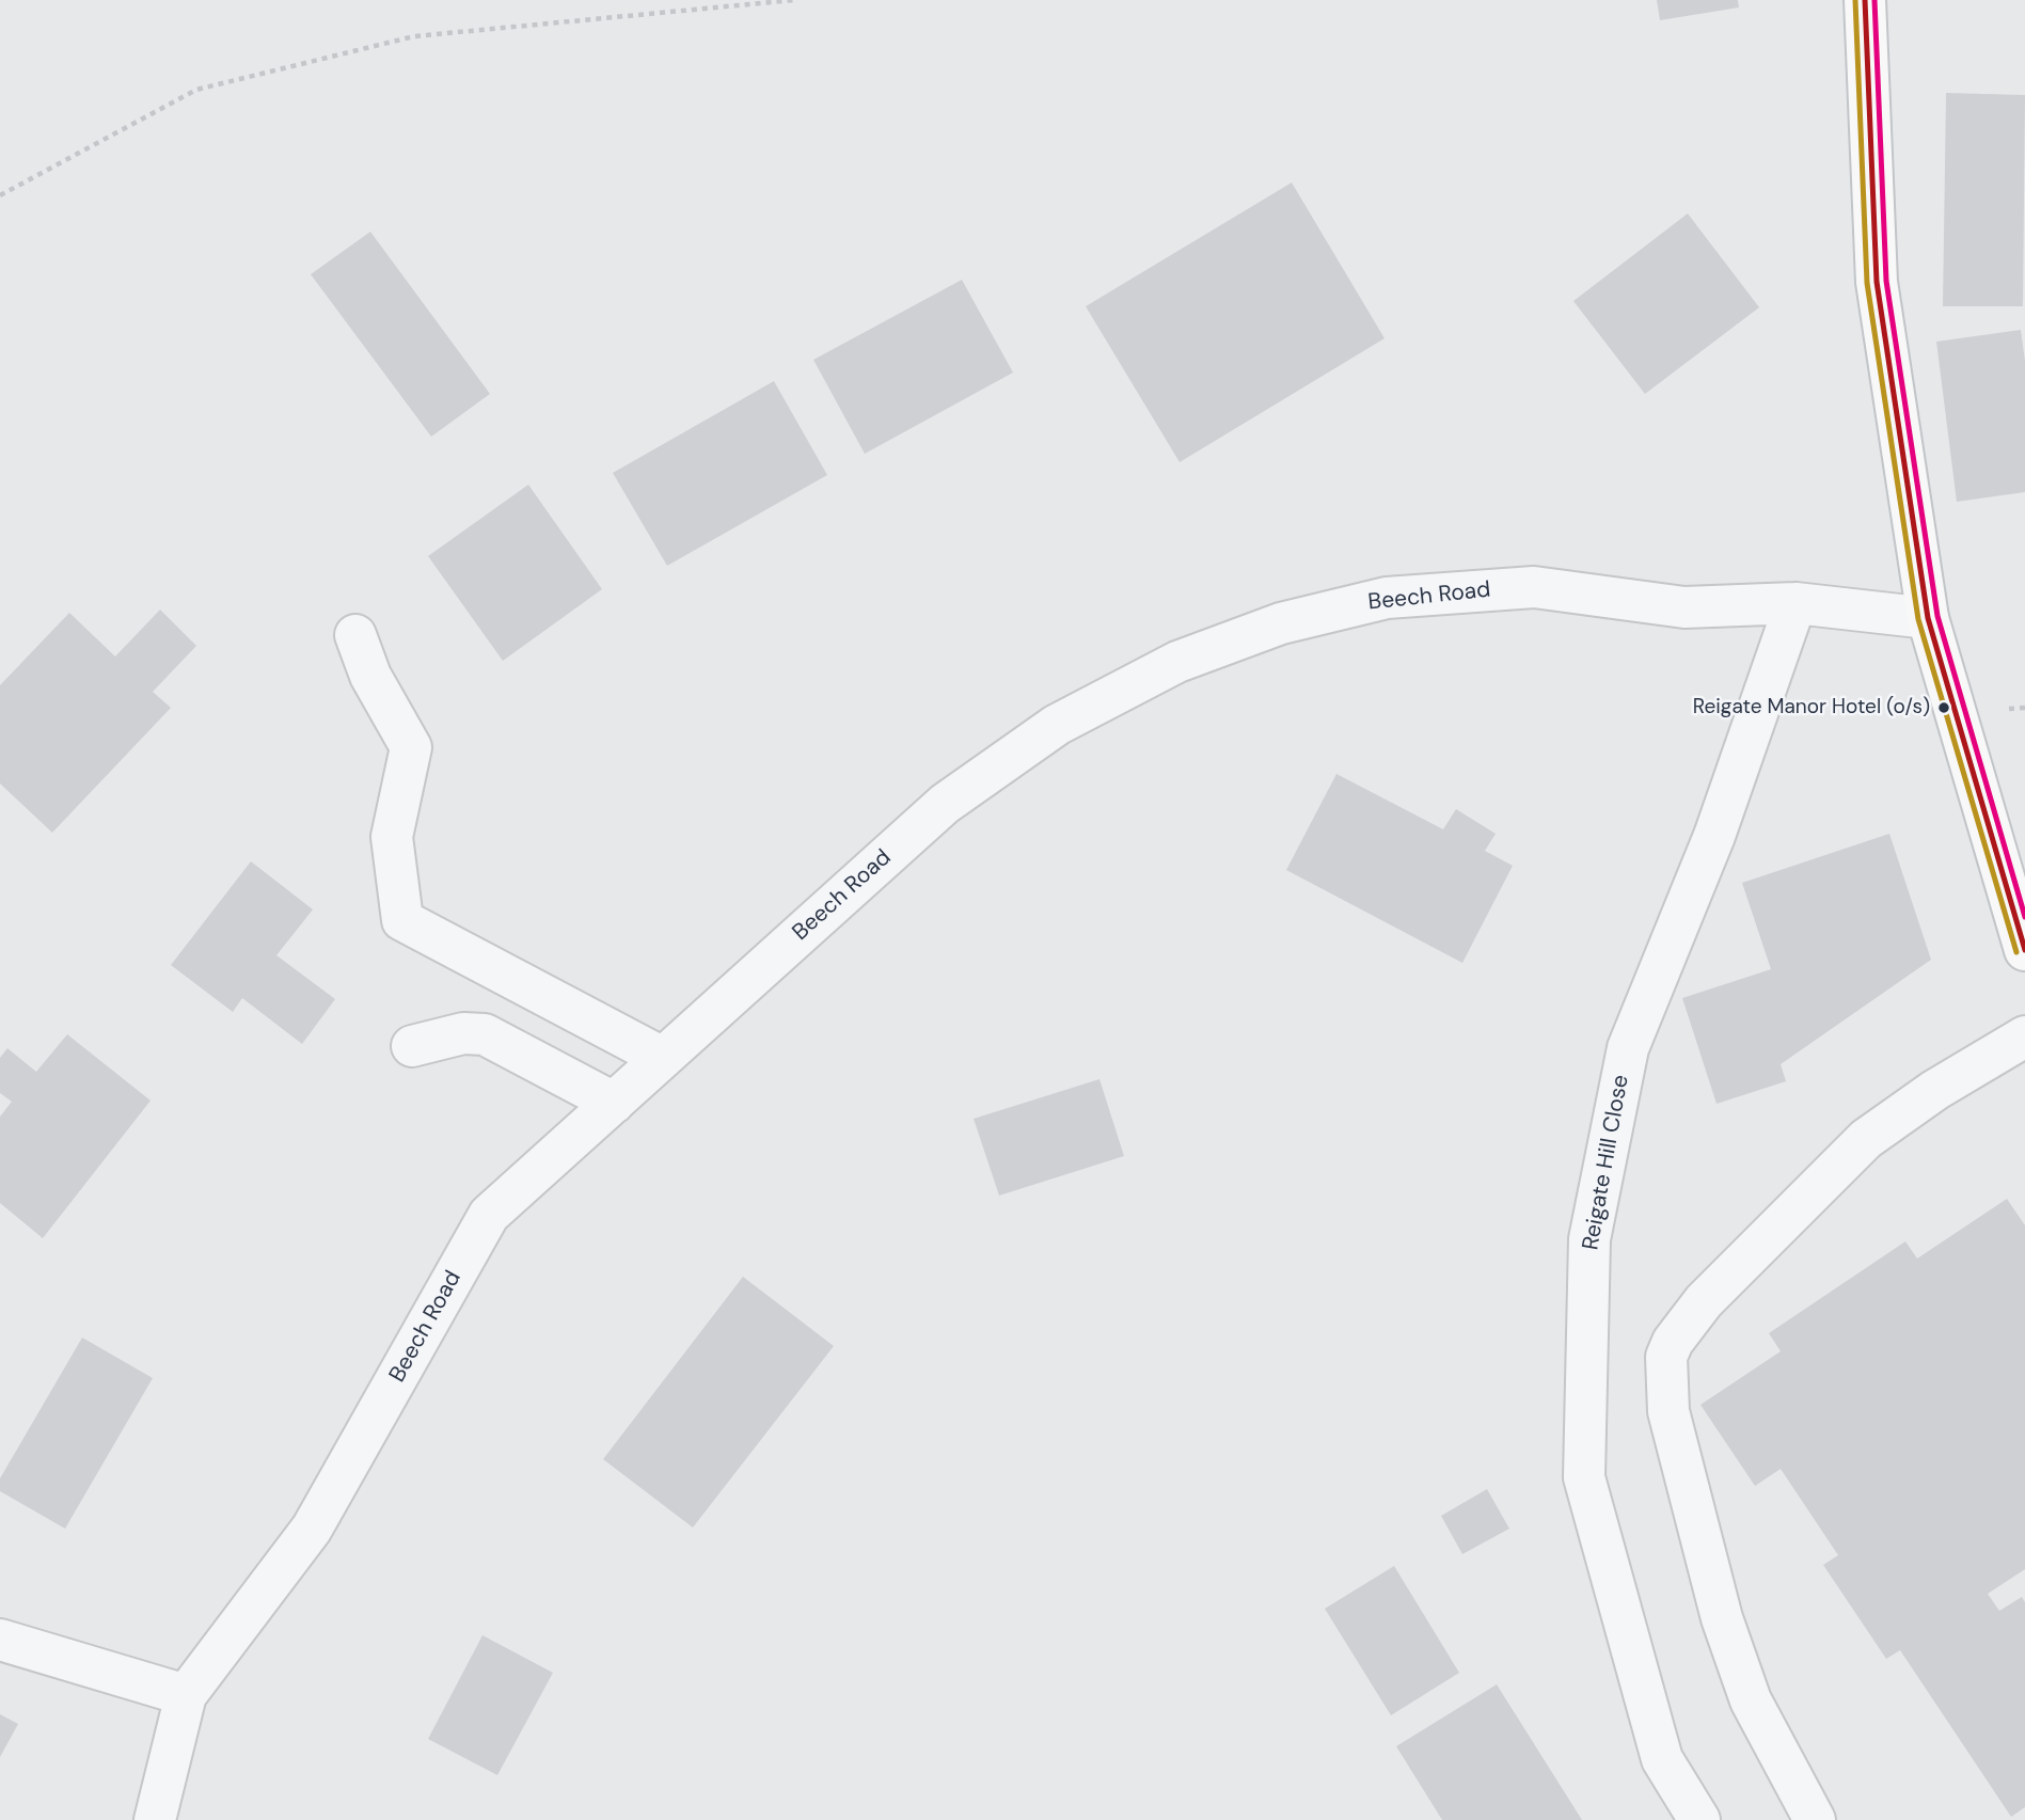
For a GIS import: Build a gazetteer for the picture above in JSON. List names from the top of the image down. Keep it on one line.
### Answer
{"streets":{"street":["Beech Road","Reigate Hill Close"]},"crossings":[["Beech Road","Reigate Hill Close"]],"places":["Reigate Manor Hotel (o/s)"]}
